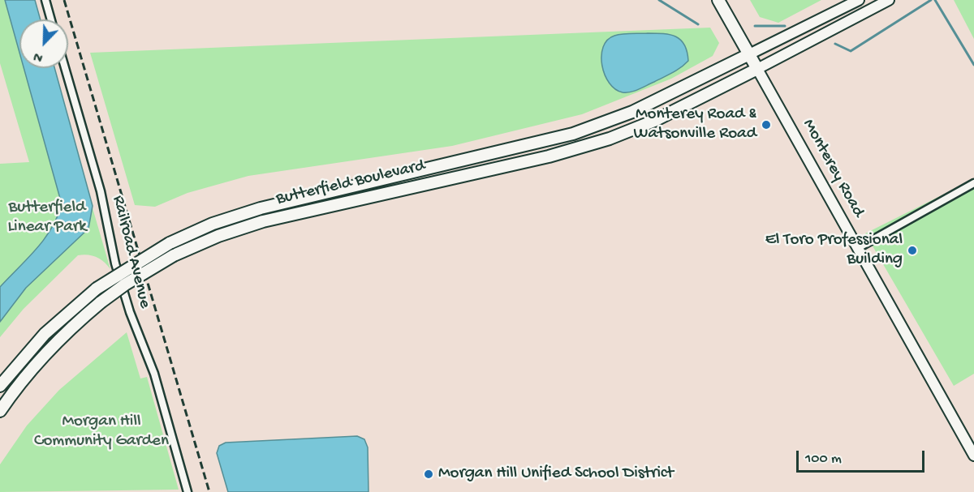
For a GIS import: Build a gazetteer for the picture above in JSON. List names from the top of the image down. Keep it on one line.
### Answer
{"streets":{"main road":["Monterey Road","Butterfield Boulevard"],"street":["Railroad Avenue"]},"crossings":[["Monterey Road","Butterfield Boulevard"]],"parks":["Butterfield Linear Park","Morgan Hill Community Garden"],"places":["Monterey Road & Watsonville Road","El Toro Professional Building","Morgan Hill Unified School District"],"scale_bar":"100 m","north":"bottom left"}
